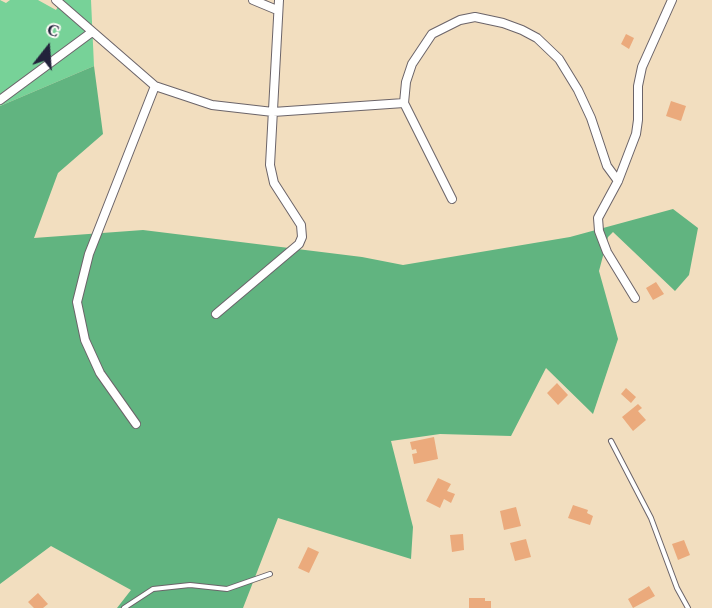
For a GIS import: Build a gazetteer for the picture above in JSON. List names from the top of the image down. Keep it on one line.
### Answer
{"north":"top"}
